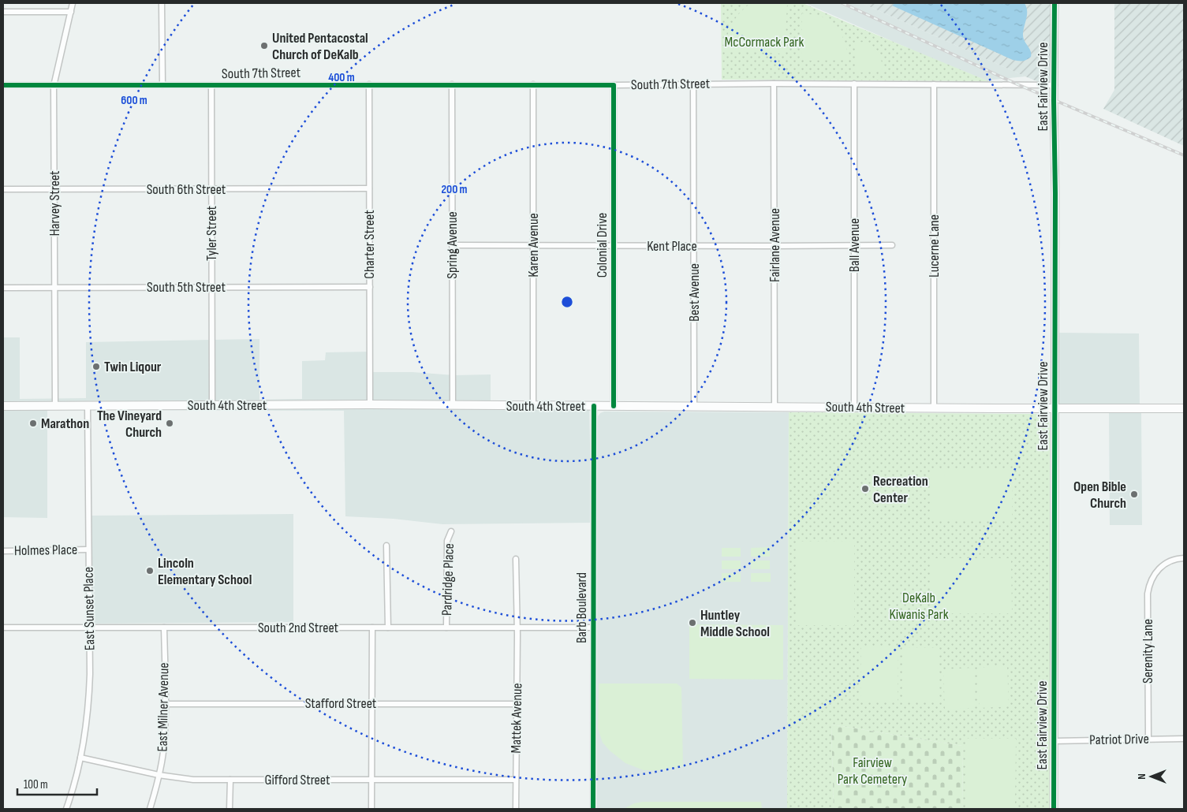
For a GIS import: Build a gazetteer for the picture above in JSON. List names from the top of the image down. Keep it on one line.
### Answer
{"streets":{"main road":["South 4th Street"],"street":["South 7th Street","East Fairview Drive","South 6th Street","Harvey Street","Tyler Street","Charter Street","Spring Avenue","Karen Avenue","Colonial Drive","Fairlane Avenue","Ball Avenue","Kent Place","Lucerne Lane","South 5th Street","Best Avenue","Holmes Place","Pardridge Place","Barb Boulevard","East Sunset Place","South 2nd Street","Serenity Lane","Stafford Street","East Milner Avenue","Mattek Avenue","Patriot Drive","Gifford Street"]},"crossings":[["South 7th Street","East Fairview Drive"],["South 7th Street","Harvey Street"],["South 7th Street","Tyler Street"],["South 7th Street","Charter Street"],["South 7th Street","Spring Avenue"],["South 7th Street","Karen Avenue"],["South 7th Street","Colonial Drive"],["South 7th Street","Fairlane Avenue"],["South 7th Street","Ball Avenue"],["South 7th Street","Lucerne Lane"],["South 7th Street","Best Avenue"],["East Fairview Drive","South 4th Street"],["East Fairview Drive","Patriot Drive"],["South 6th Street","Harvey Street"],["South 6th Street","Tyler Street"],["South 6th Street","Charter Street"],["Harvey Street","South 5th Street"],["Harvey Street","South 4th Street"],["Tyler Street","South 5th Street"],["Tyler Street","South 4th Street"],["Charter Street","South 5th Street"],["Charter Street","South 4th Street"],["Spring Avenue","Kent Place"],["Spring Avenue","South 4th Street"],["Karen Avenue","Kent Place"],["Karen Avenue","South 4th Street"],["Colonial Drive","Kent Place"],["Colonial Drive","South 4th Street"],["Fairlane Avenue","Kent Place"],["Fairlane Avenue","South 4th Street"],["Ball Avenue","Kent Place"],["Ball Avenue","South 4th Street"],["Kent Place","Best Avenue"],["Lucerne Lane","South 4th Street"],["Best Avenue","South 4th Street"],["South 4th Street","Barb Boulevard"],["South 4th Street","East Sunset Place"],["Holmes Place","East Sunset Place"],["Pardridge Place","South 2nd Street"],["Barb Boulevard","South 2nd Street"],["East Sunset Place","South 2nd Street"],["East Sunset Place","Gifford Street"],["South 2nd Street","East Milner Avenue"],["South 2nd Street","Mattek Avenue"],["Serenity Lane","Patriot Drive"],["Stafford Street","East Milner Avenue"],["Stafford Street","Mattek Avenue"],["East Milner Avenue","Gifford Street"],["Mattek Avenue","Gifford Street"]],"parks":["McCormack Park","DeKalb Kiwanis Park","Fairview Park Cemetery"],"places":["United Pentacostal Church of DeKalb","Twin Liqour","Marathon","The Vineyard Church","Recreation Center","Open Bible Church","Lincoln Elementary School","Huntley Middle School"],"scale_bar":"100 m","north":"left","rings":["400 m","600 m","200 m"]}
